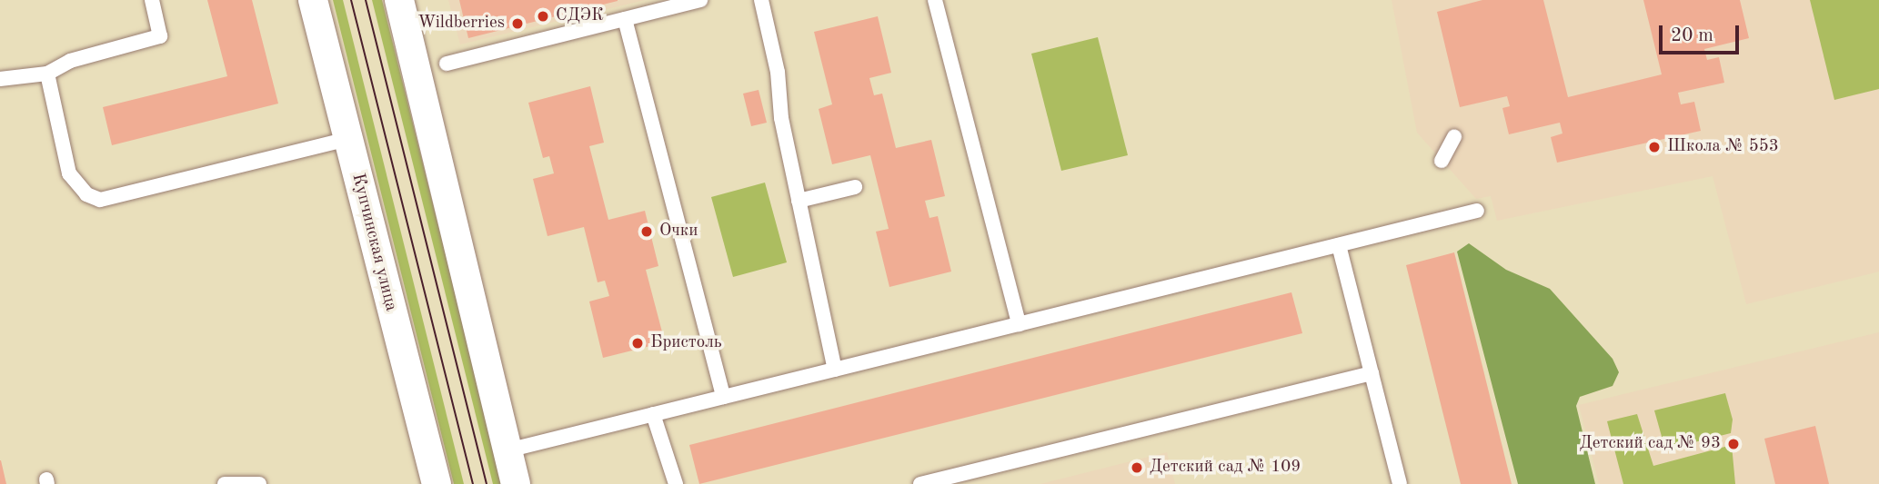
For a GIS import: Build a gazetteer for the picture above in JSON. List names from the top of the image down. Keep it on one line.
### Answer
{"streets":{"street":["Купчинская улица"]},"places":["СДЭК","Wildberries","Школа № 553","Очки","Бристоль","Детский сад № 93","Детский сад № 109"],"scale_bar":"20 m"}
